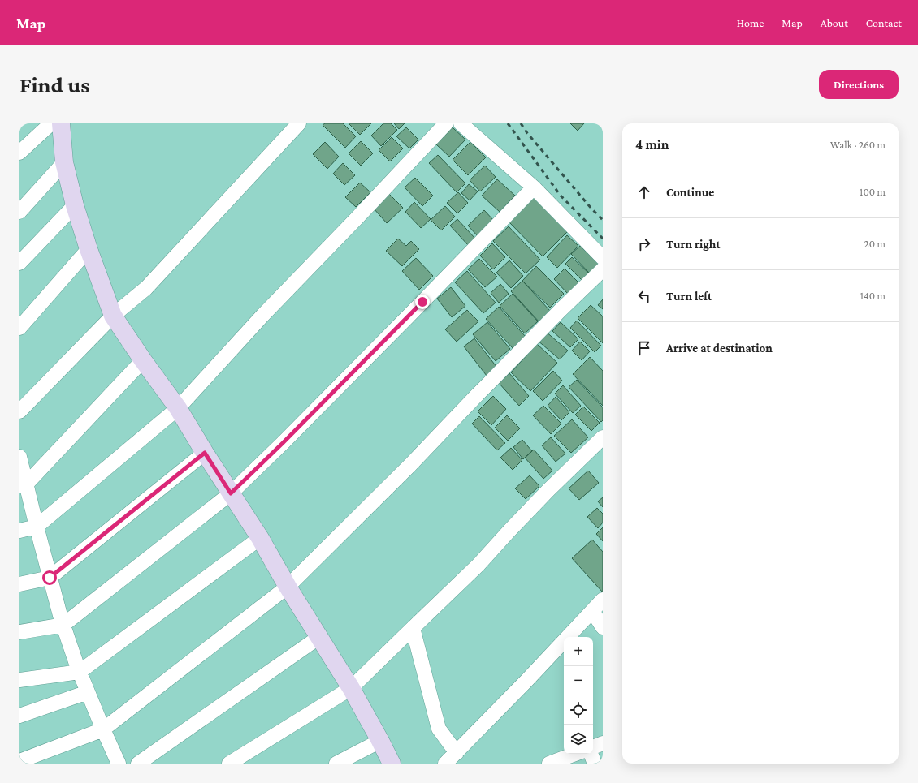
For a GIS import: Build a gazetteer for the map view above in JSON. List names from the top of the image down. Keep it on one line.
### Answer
{"page":{"header":"Map","nav":["Home","Map","About","Contact"],"buttons":"Directions","title":"Find us","heading":["4 min","Walk · 260 m"],"list":[["Continue","100 m"],["Turn right","20 m"],["Turn left","140 m"],"Arrive at destination"],"map_buttons":["+","−"]}}
